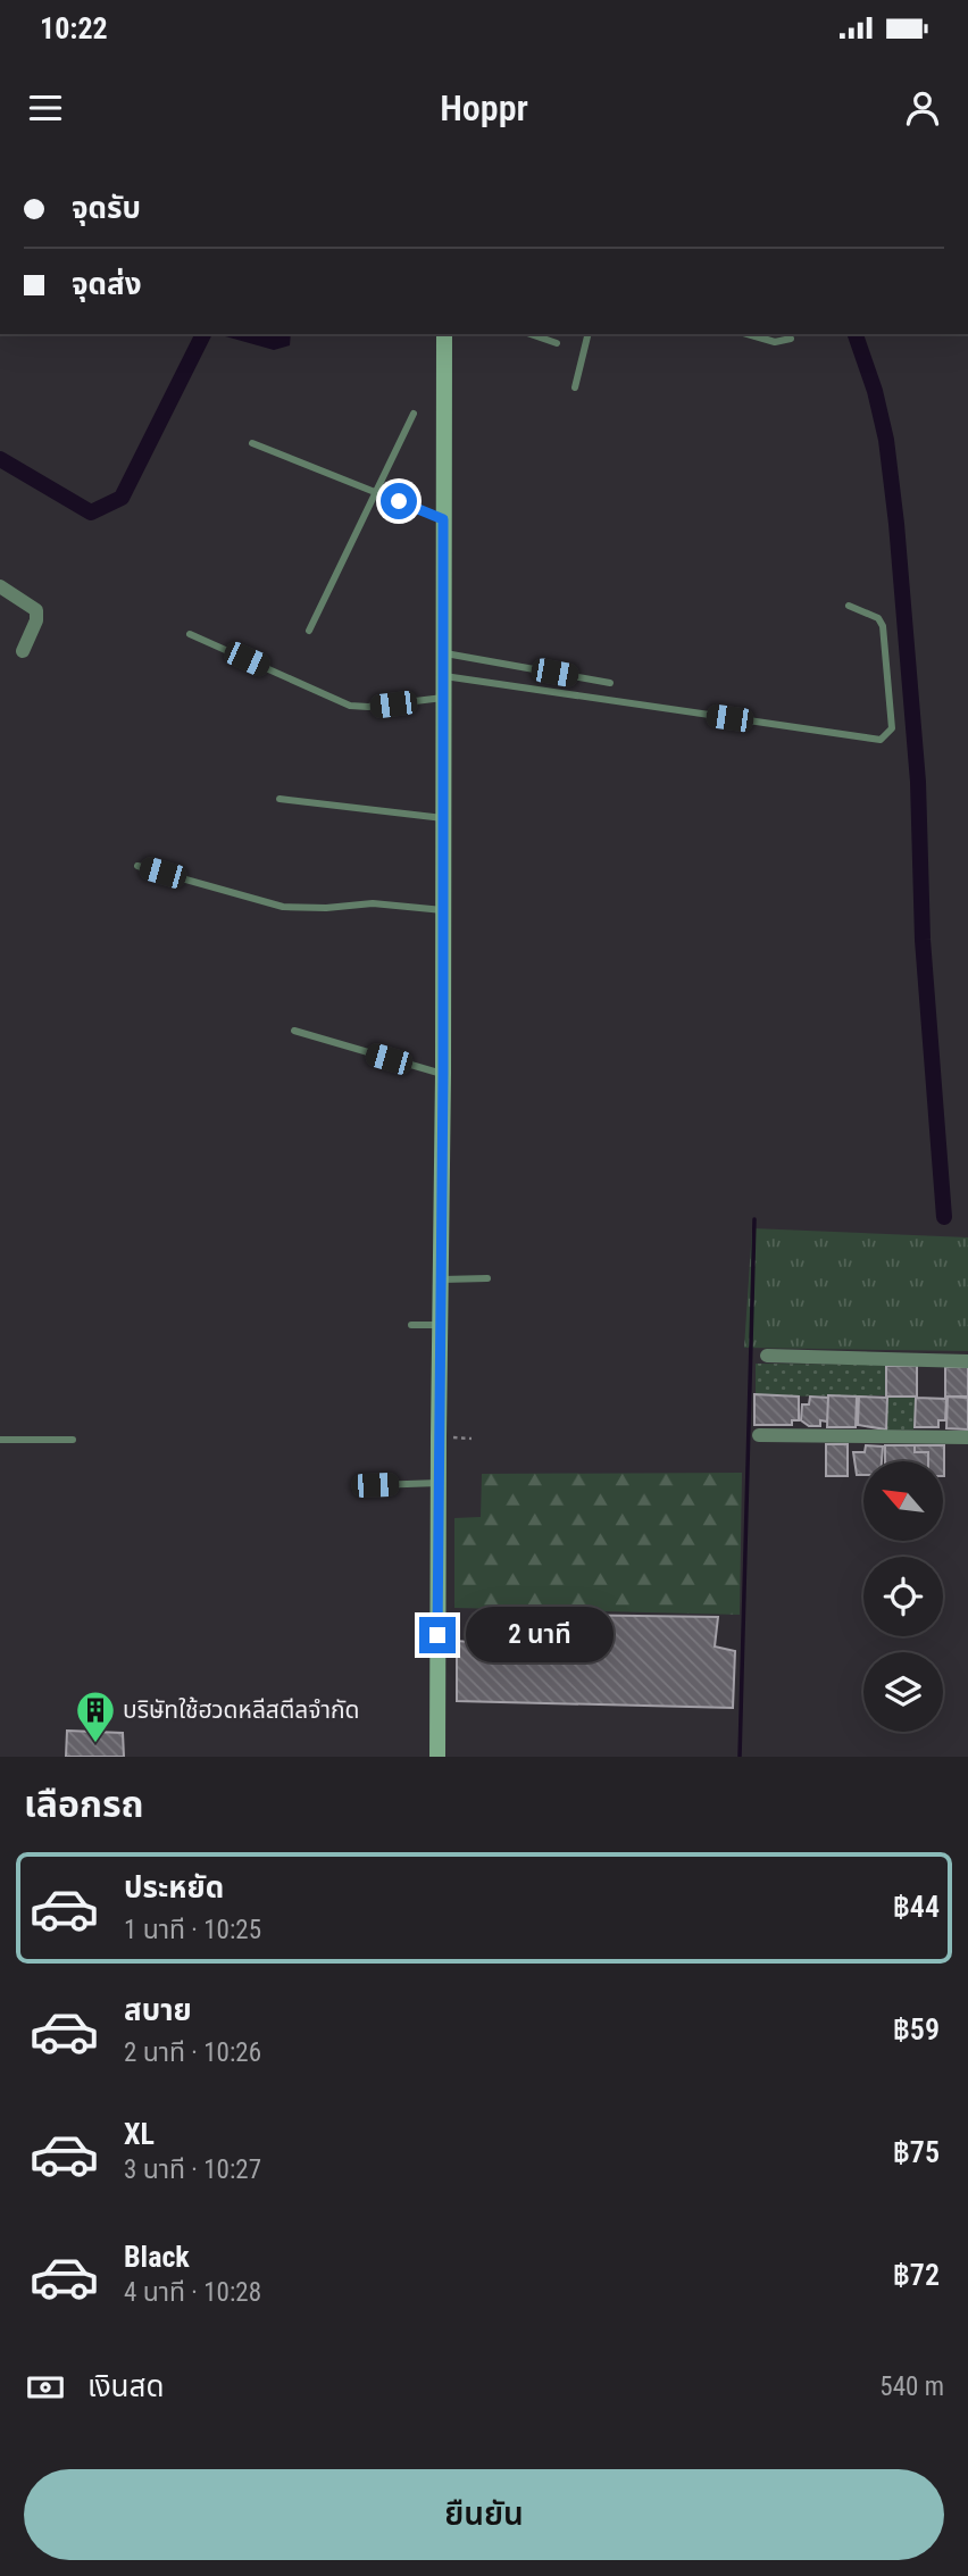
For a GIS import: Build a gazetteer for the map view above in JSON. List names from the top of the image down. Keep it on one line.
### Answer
{"places":{"building":["บริษัทใช้ฮวดหลีสตีลจำกัด"]},"north":"top left","page":{"status":"10:22","header":"Hoppr","banner":["จุดรับ","จุดส่ง"],"bubble":"2 นาที","heading":"เลือกรถ","list":[{"name":"ประหยัด","note":"1 นาที · 10:25","value":"฿44"},{"name":"สบาย","note":"2 นาที · 10:26","value":"฿59"},{"name":"XL","note":"3 นาที · 10:27","value":"฿75"},{"name":"Black","note":"4 นาที · 10:28","value":"฿72"}],"pay":["เงินสด","540 m"],"buttons":"ยืนยัน"}}
